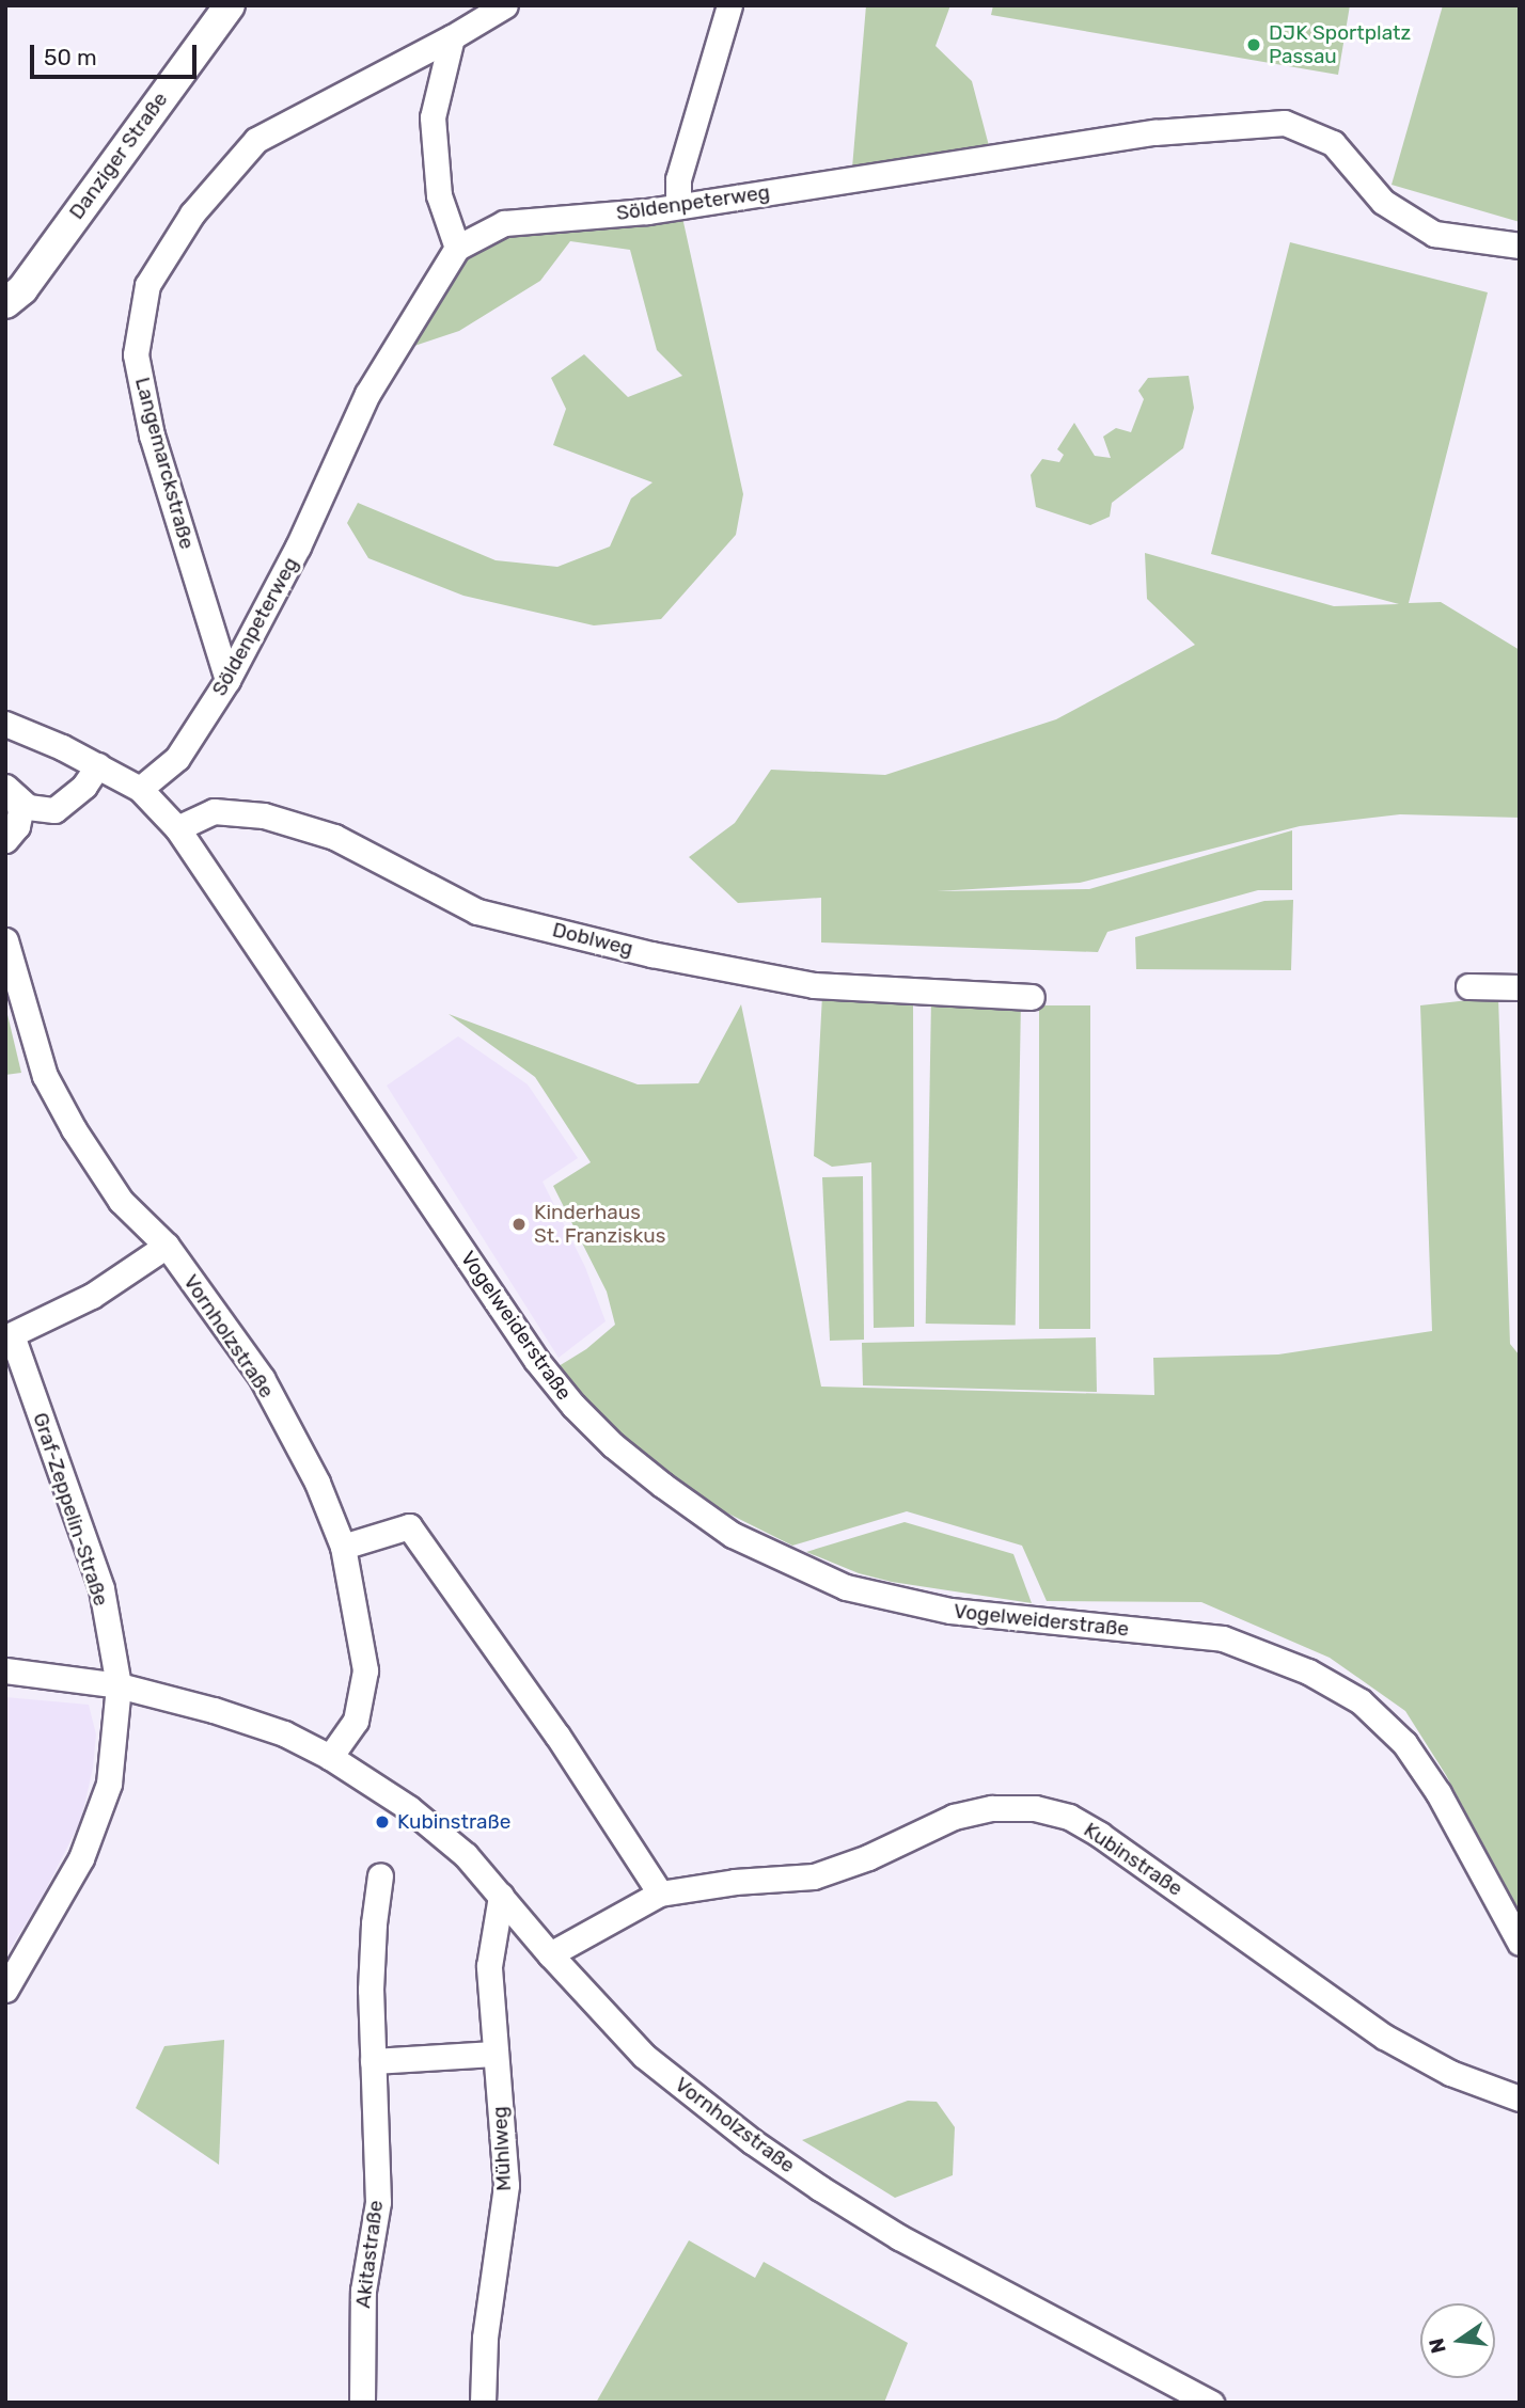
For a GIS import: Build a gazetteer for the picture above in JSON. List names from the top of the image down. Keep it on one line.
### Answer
{"streets":{"street":["Danziger Straße","Söldenpeterweg","Langemarckstraße","Doblweg","Vogelweiderstraße","Vornholzstraße","Graf-Zeppelin-Straße","Kubinstraße","Mühlweg","Akitastraße"]},"crossings":[["Söldenpeterweg","Langemarckstraße"],["Söldenpeterweg","Vogelweiderstraße"],["Doblweg","Vogelweiderstraße"],["Vornholzstraße","Graf-Zeppelin-Straße"],["Vornholzstraße","Kubinstraße"],["Vornholzstraße","Mühlweg"]],"places":["DJK Sportplatz Passau","Kinderhaus St. Franziskus","Kubinstraße"],"scale_bar":"50 m","north":"left"}
